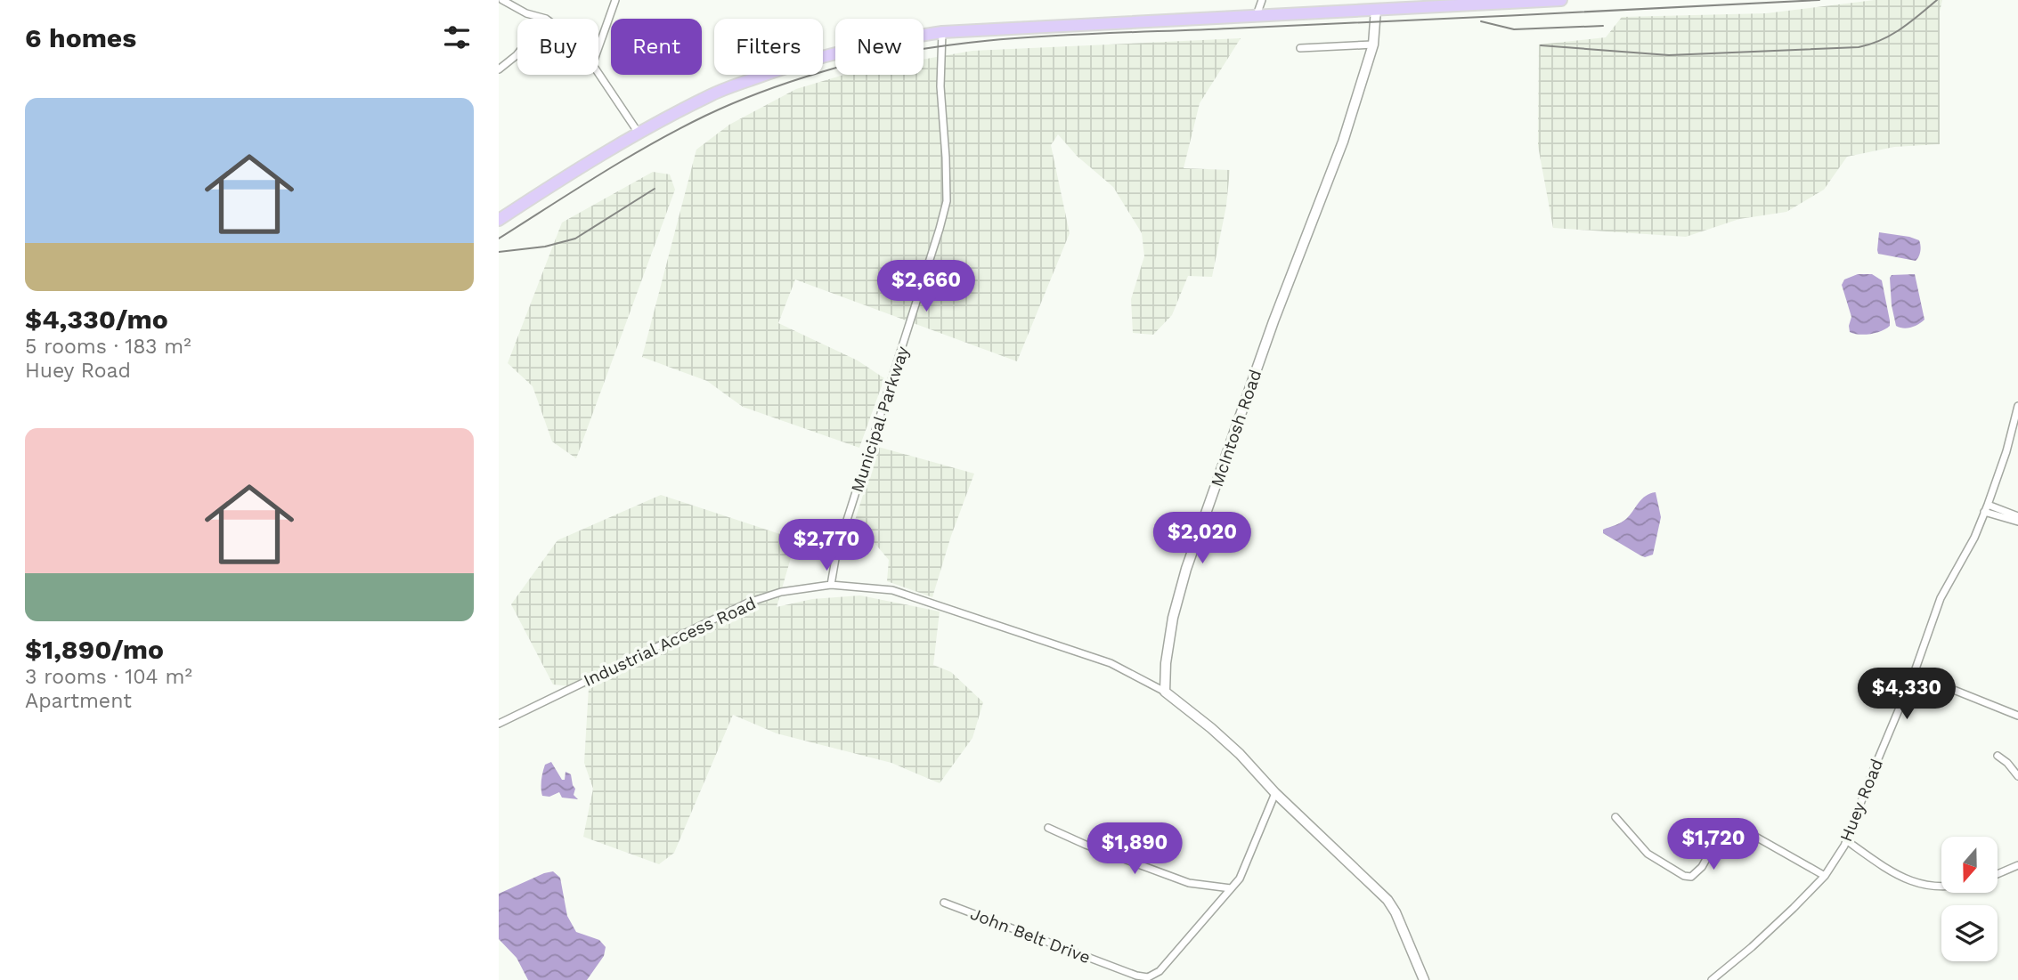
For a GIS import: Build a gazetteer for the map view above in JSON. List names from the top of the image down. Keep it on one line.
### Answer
{"streets":{"street":["Municipal Parkway","McIntosh Road","Industrial Access Road","Huey Road","John Belt Drive"]},"crossings":[["Municipal Parkway","Industrial Access Road"],["McIntosh Road","Industrial Access Road"]],"north":"bottom","page":{"heading":"6 homes","chip":["Buy","Rent","Filters","New"],"list":[{"name":"$4,330/mo","note":"5 rooms · 183 m² · Huey Road"},{"name":"$1,890/mo","note":"3 rooms · 104 m² · Apartment"}],"price":["$2,660","$2,020","$2,770","$4,330","$1,720","$1,890"]}}
